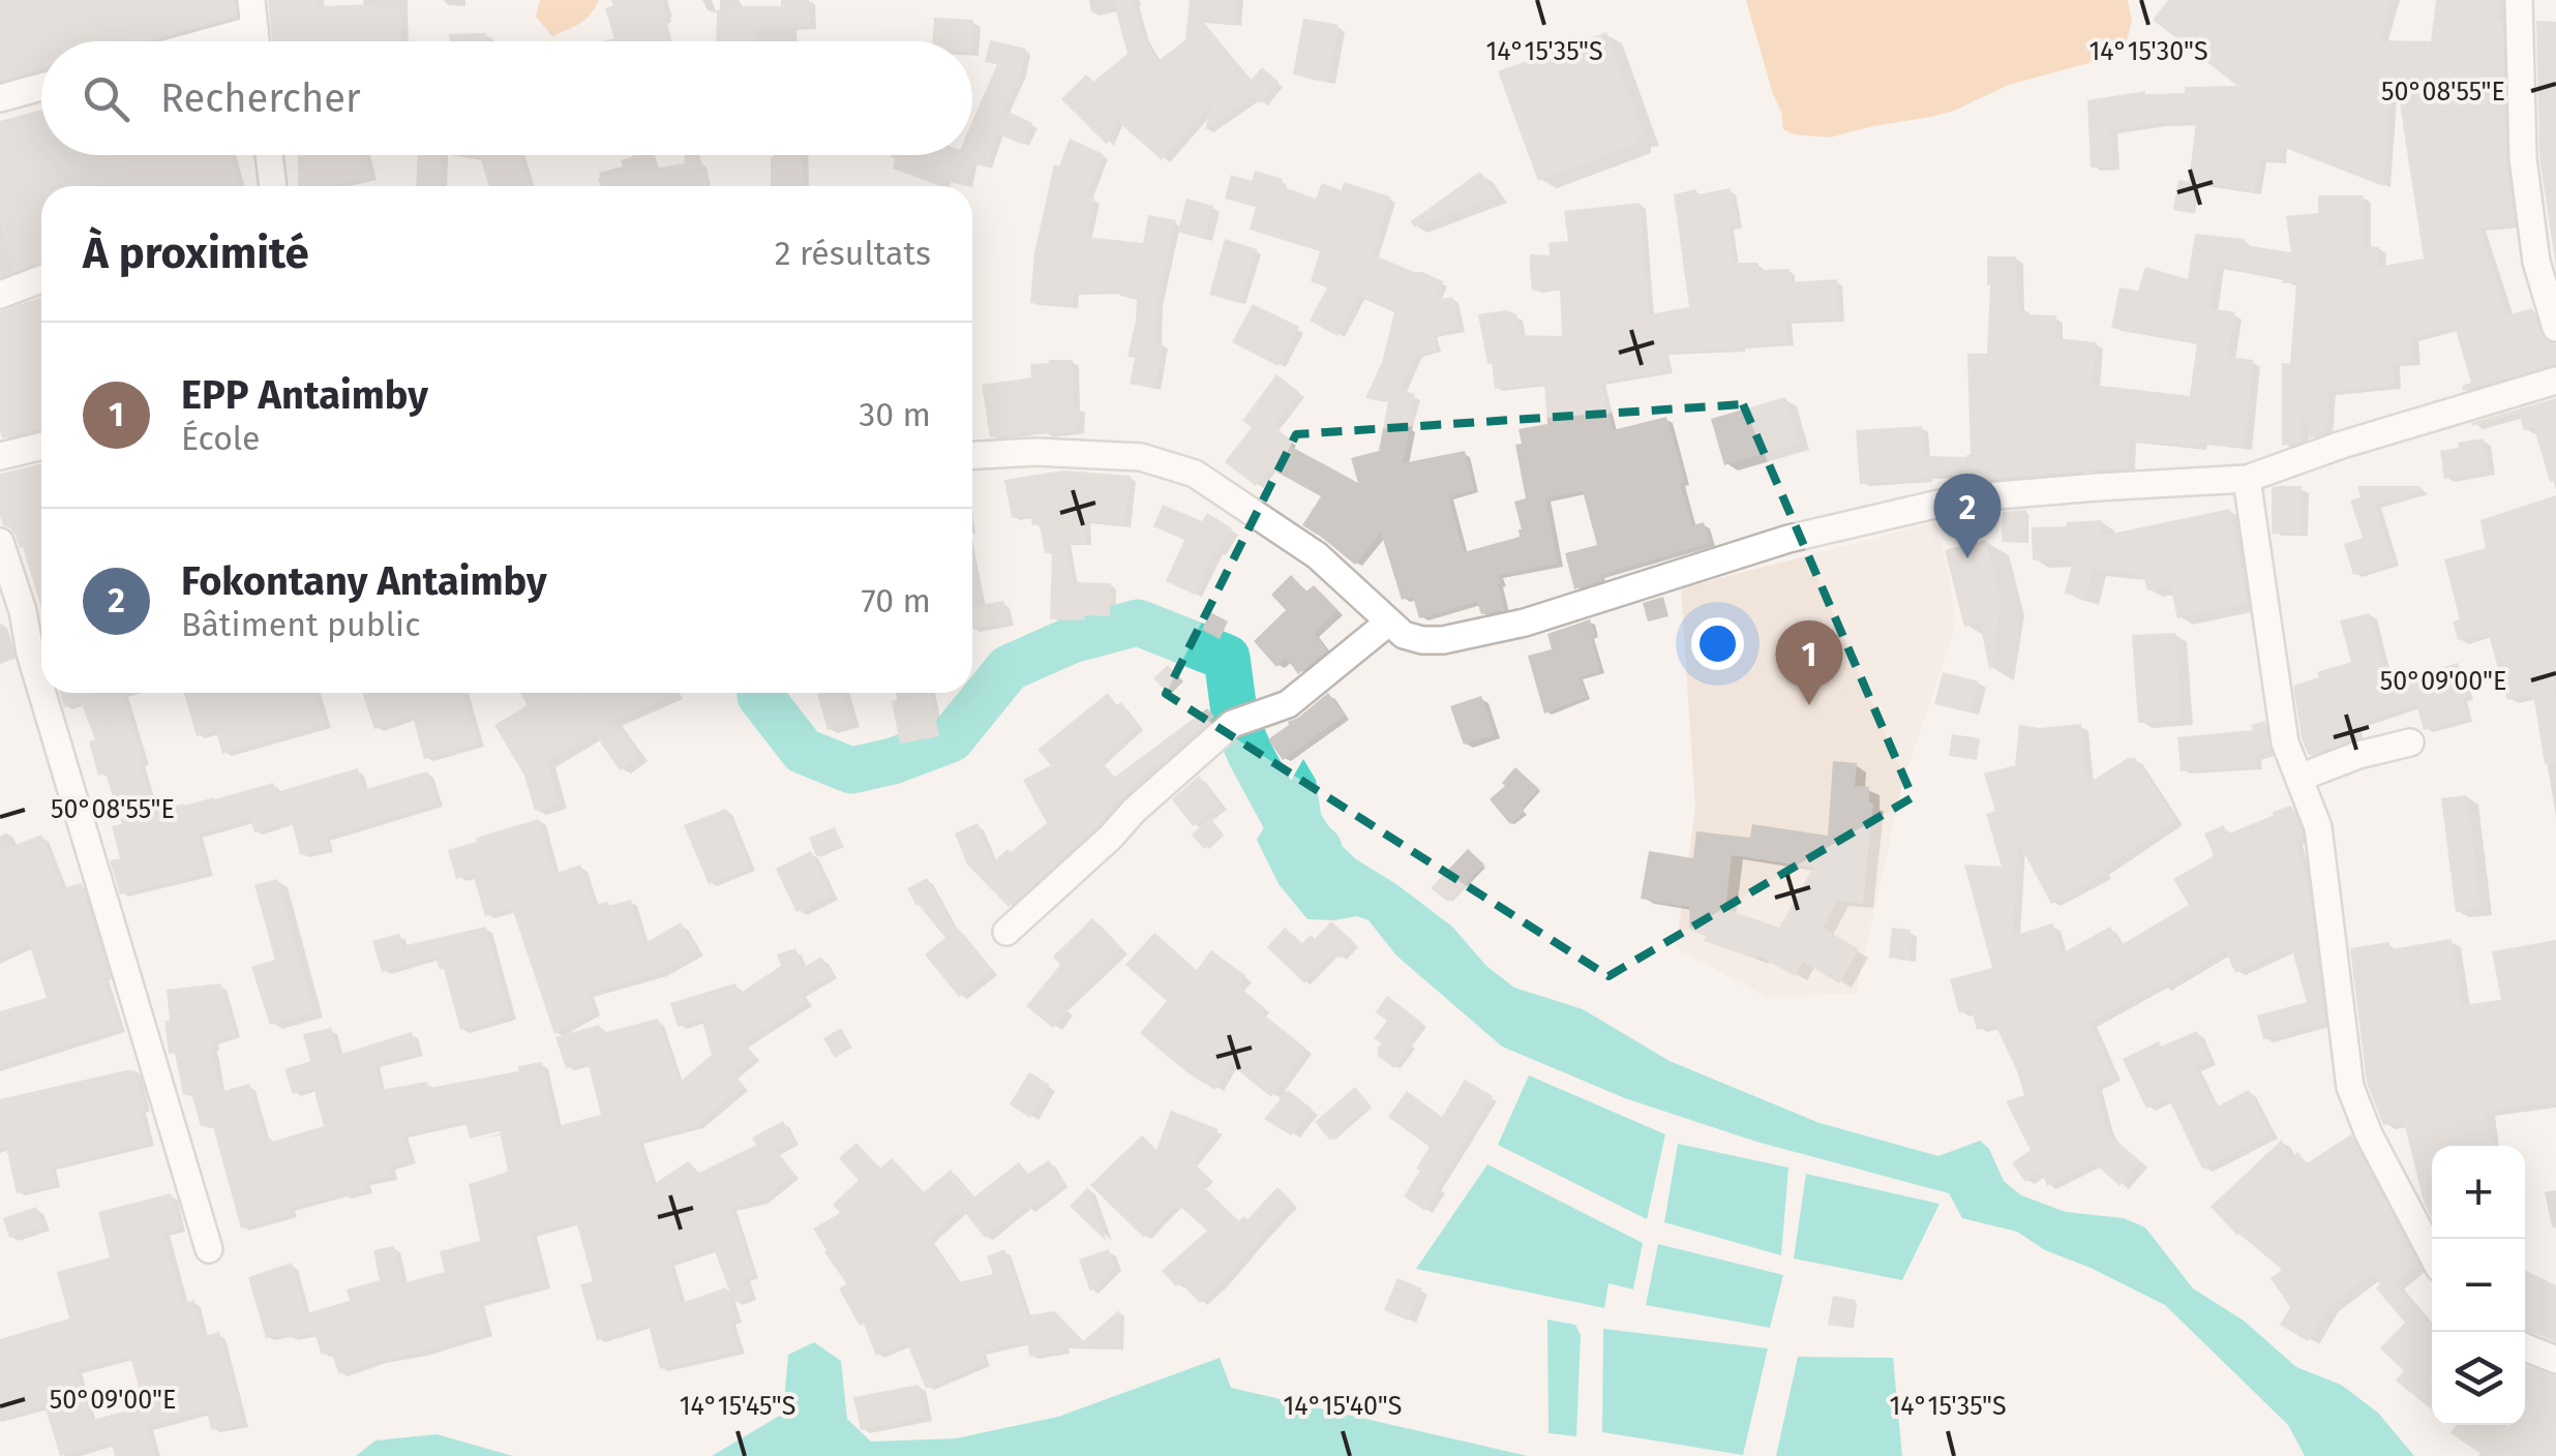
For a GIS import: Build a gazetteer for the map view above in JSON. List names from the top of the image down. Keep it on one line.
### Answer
{"page":{"search":"Rechercher","heading":["À proximité","2 résultats"],"list":[{"mark":"1","name":"EPP Antaimby","note":"École","value":"30 m"},{"mark":"2","name":"Fokontany Antaimby","note":"Bâtiment public","value":"70 m"}],"pins":["2","1"],"map_buttons":["+","−"]},"coordinates":["14°15'35\"S","14°15'30\"S","50°08'55\"E","50°09'00\"E","14°15'45\"S","14°15'40\"S"]}
